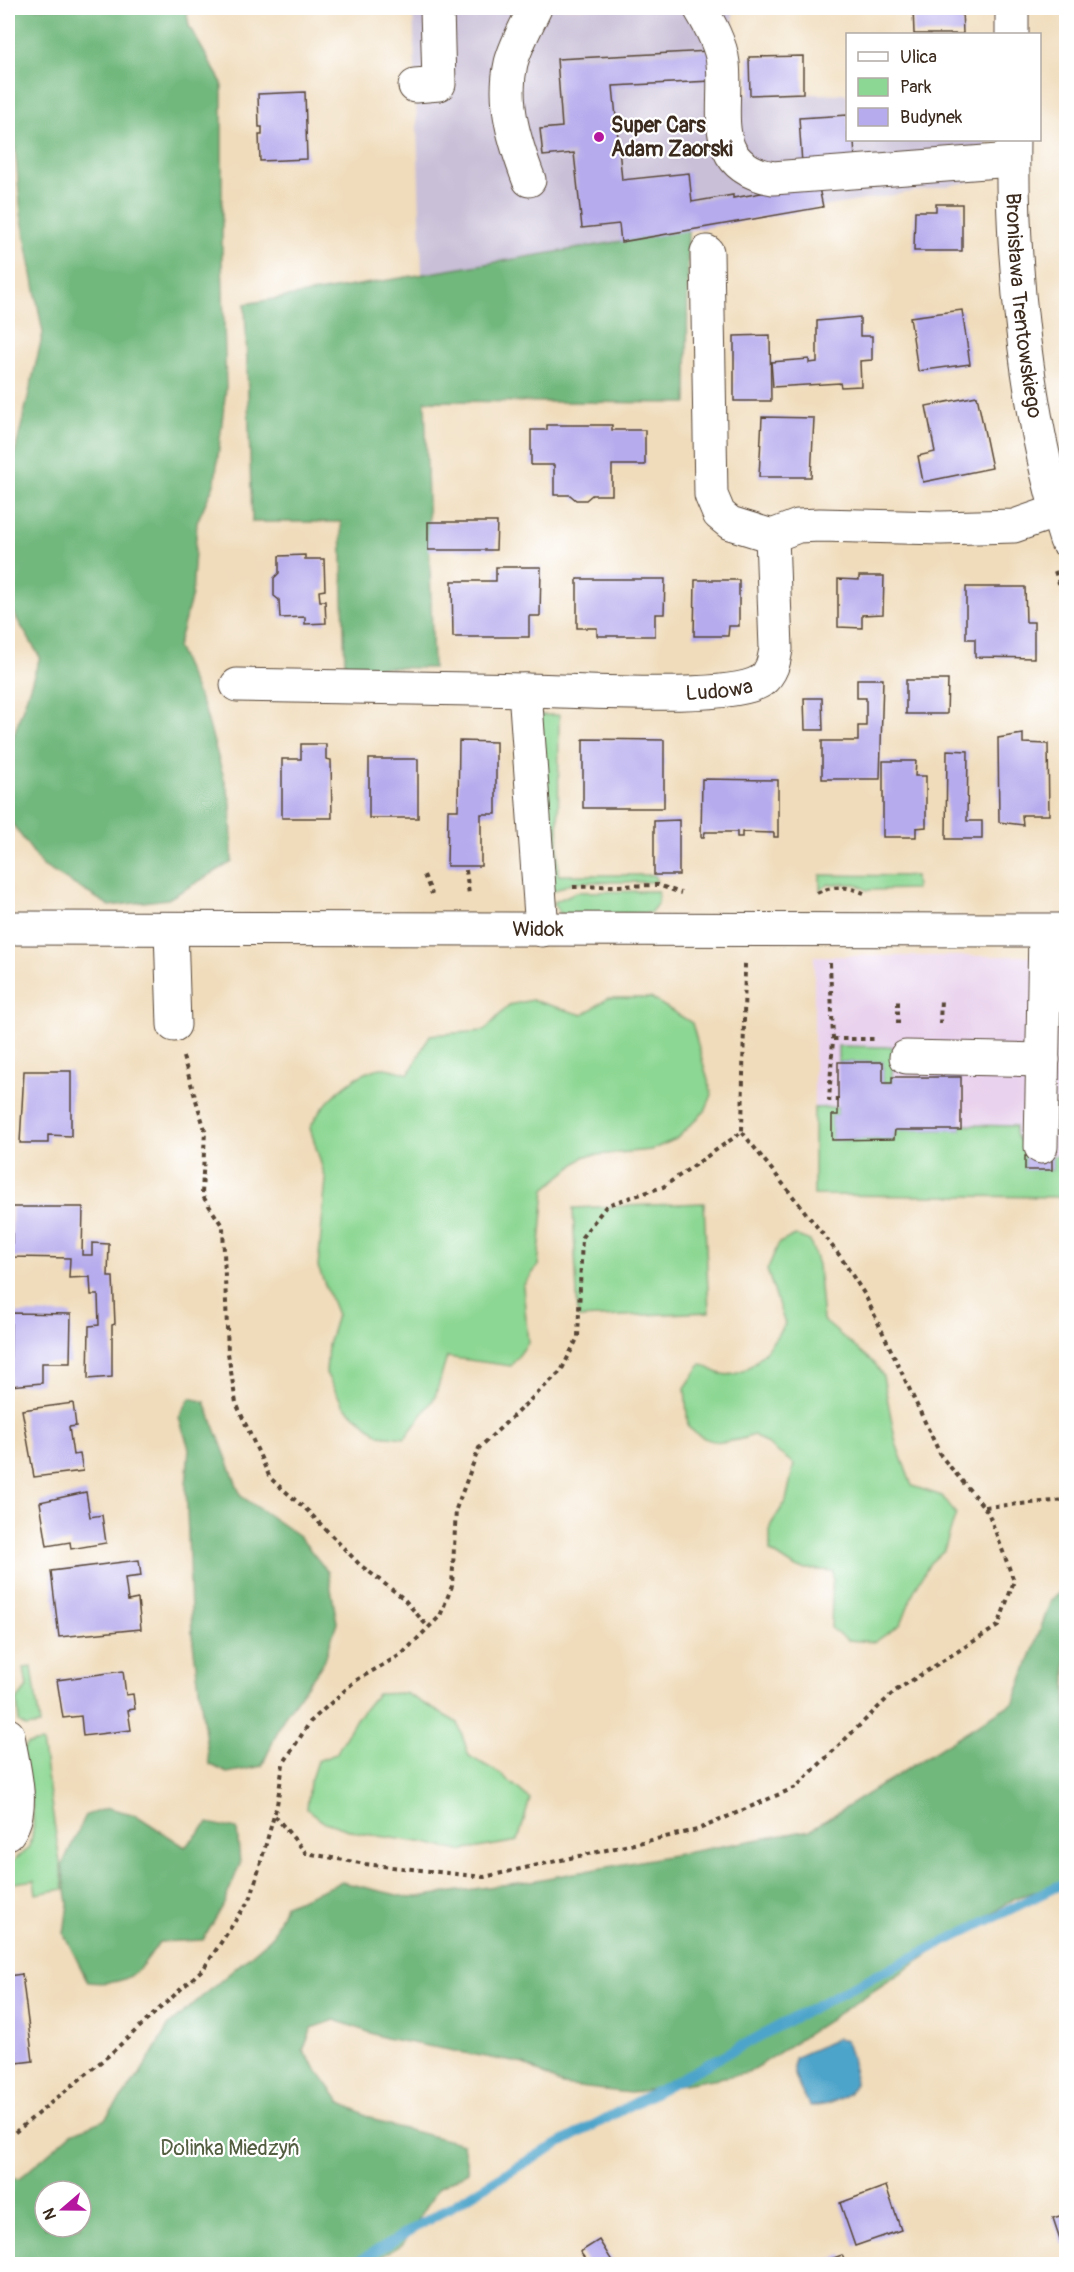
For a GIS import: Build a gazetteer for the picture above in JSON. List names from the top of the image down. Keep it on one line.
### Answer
{"streets":{"street":["Bronisława Trentowskiego","Ludowa","Widok"]},"parks":["Dolinka Miedzyń"],"places":["Super Cars Adam Zaorski"],"legend":["Ulica","Park","Budynek"],"north":"left"}
